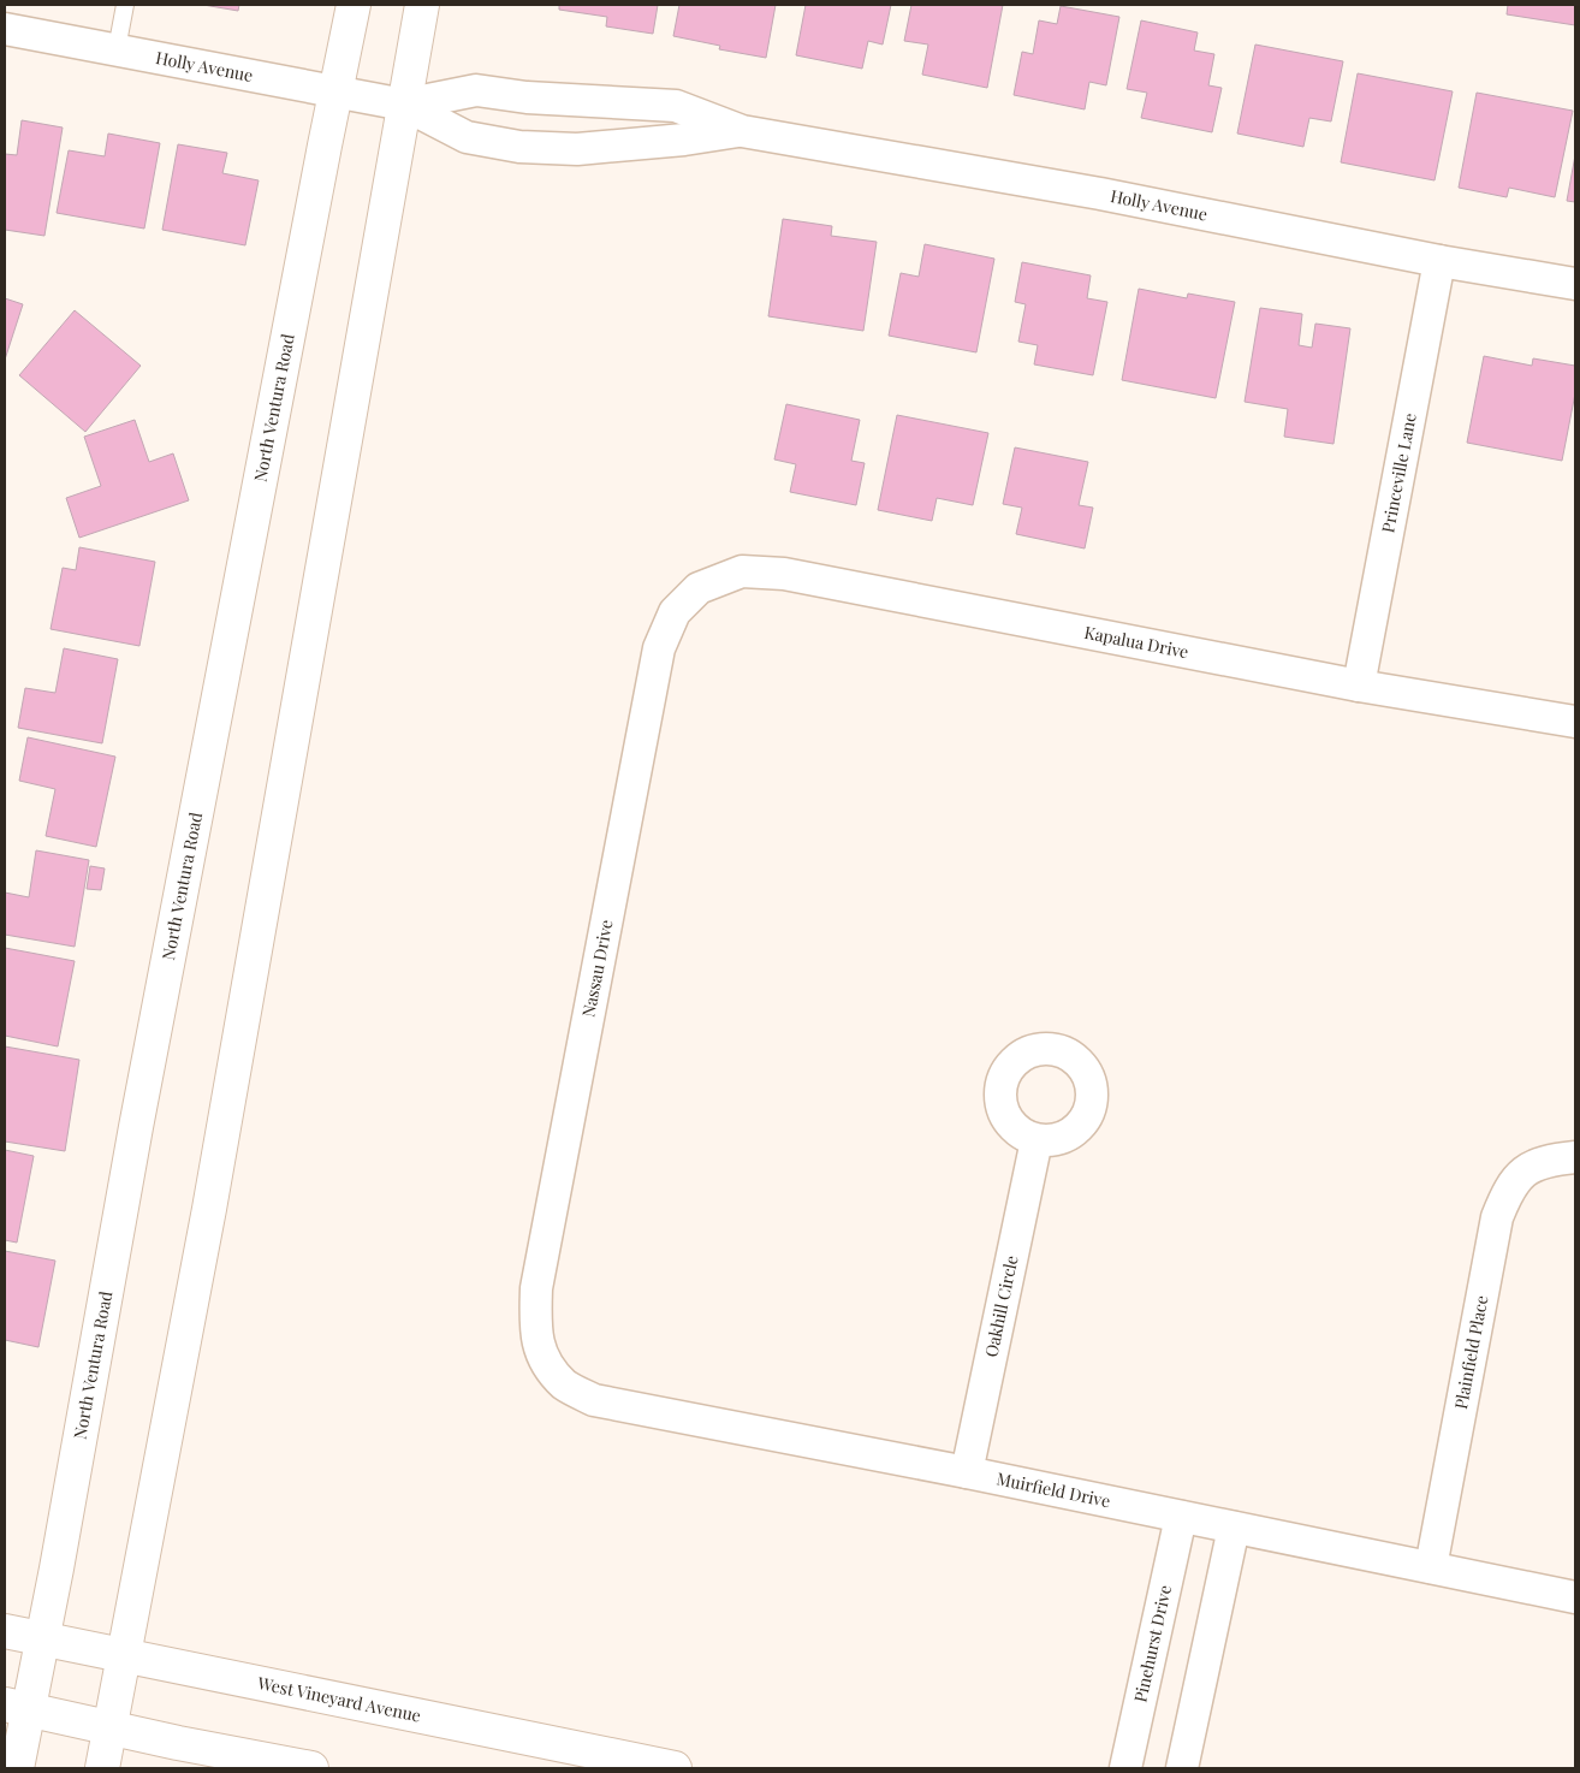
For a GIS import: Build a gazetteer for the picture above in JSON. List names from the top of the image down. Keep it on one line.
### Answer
{"streets":{"main road":["North Ventura Road","West Vineyard Avenue"],"street":["Holly Avenue","Princeville Lane","Kapalua Drive","Nassau Drive","Oakhill Circle","Plainfield Place","Muirfield Drive","Pinehurst Drive"]},"crossings":[["Holly Avenue","North Ventura Road"],["Holly Avenue","Princeville Lane"],["North Ventura Road","West Vineyard Avenue"],["Princeville Lane","Kapalua Drive"],["Kapalua Drive","Nassau Drive"],["Nassau Drive","Muirfield Drive"],["Oakhill Circle","Muirfield Drive"],["Plainfield Place","Muirfield Drive"],["Muirfield Drive","Pinehurst Drive"]]}
